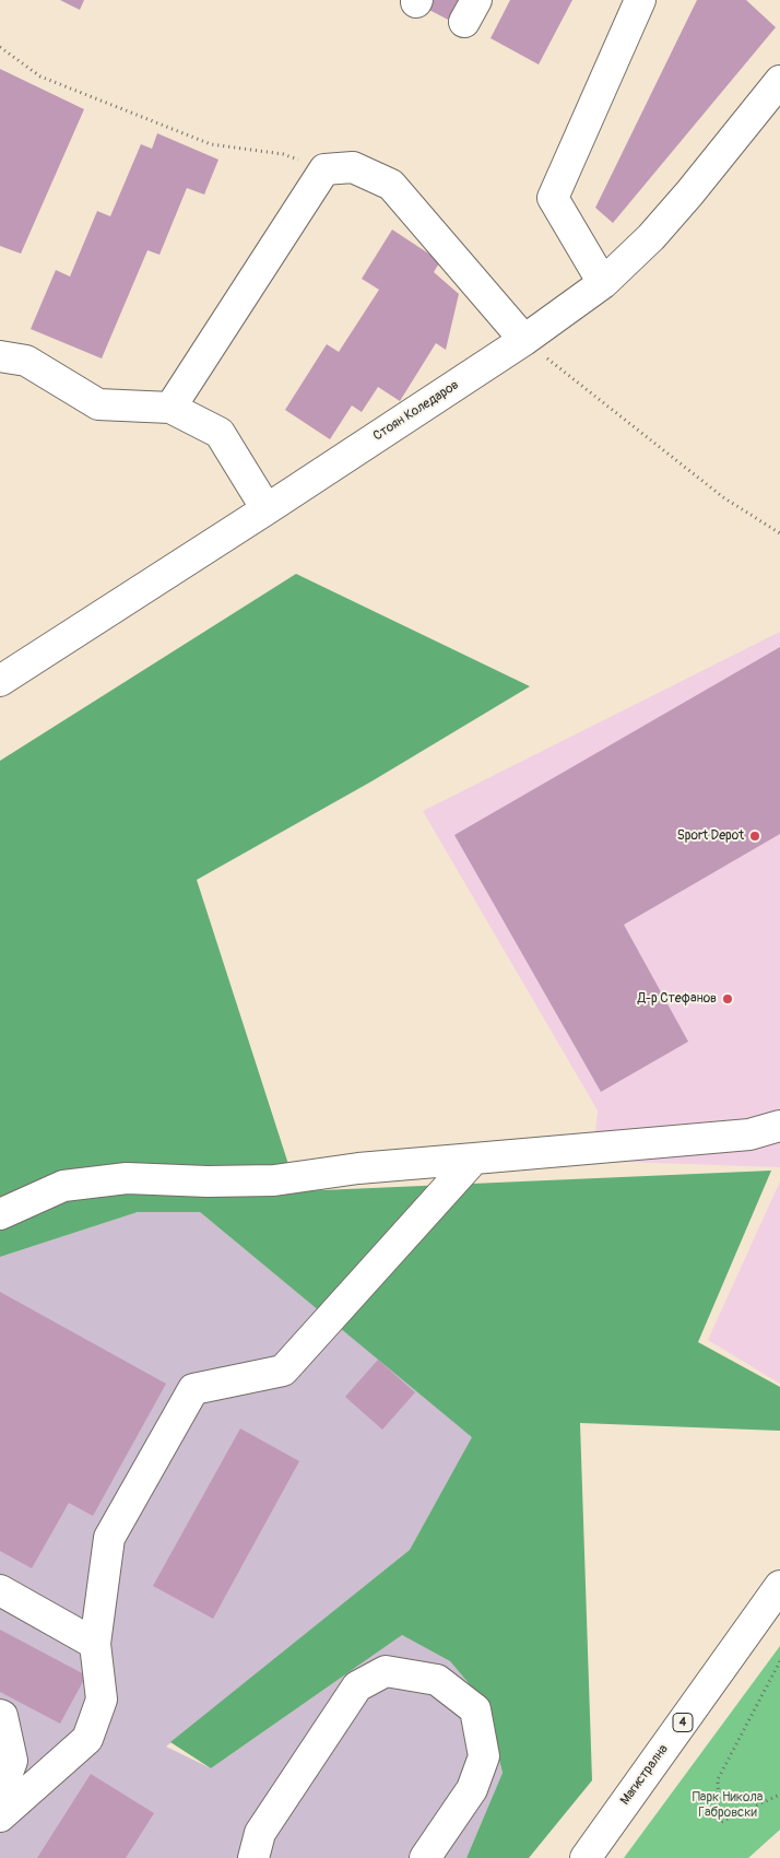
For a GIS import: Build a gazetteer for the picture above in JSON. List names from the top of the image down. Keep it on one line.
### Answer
{"streets":{"street":["Стоян Коледаров","4","Магистрална"]},"parks":["Парк Никола Габровски"],"places":["Sport Depot","Д-р Стефанов"]}
